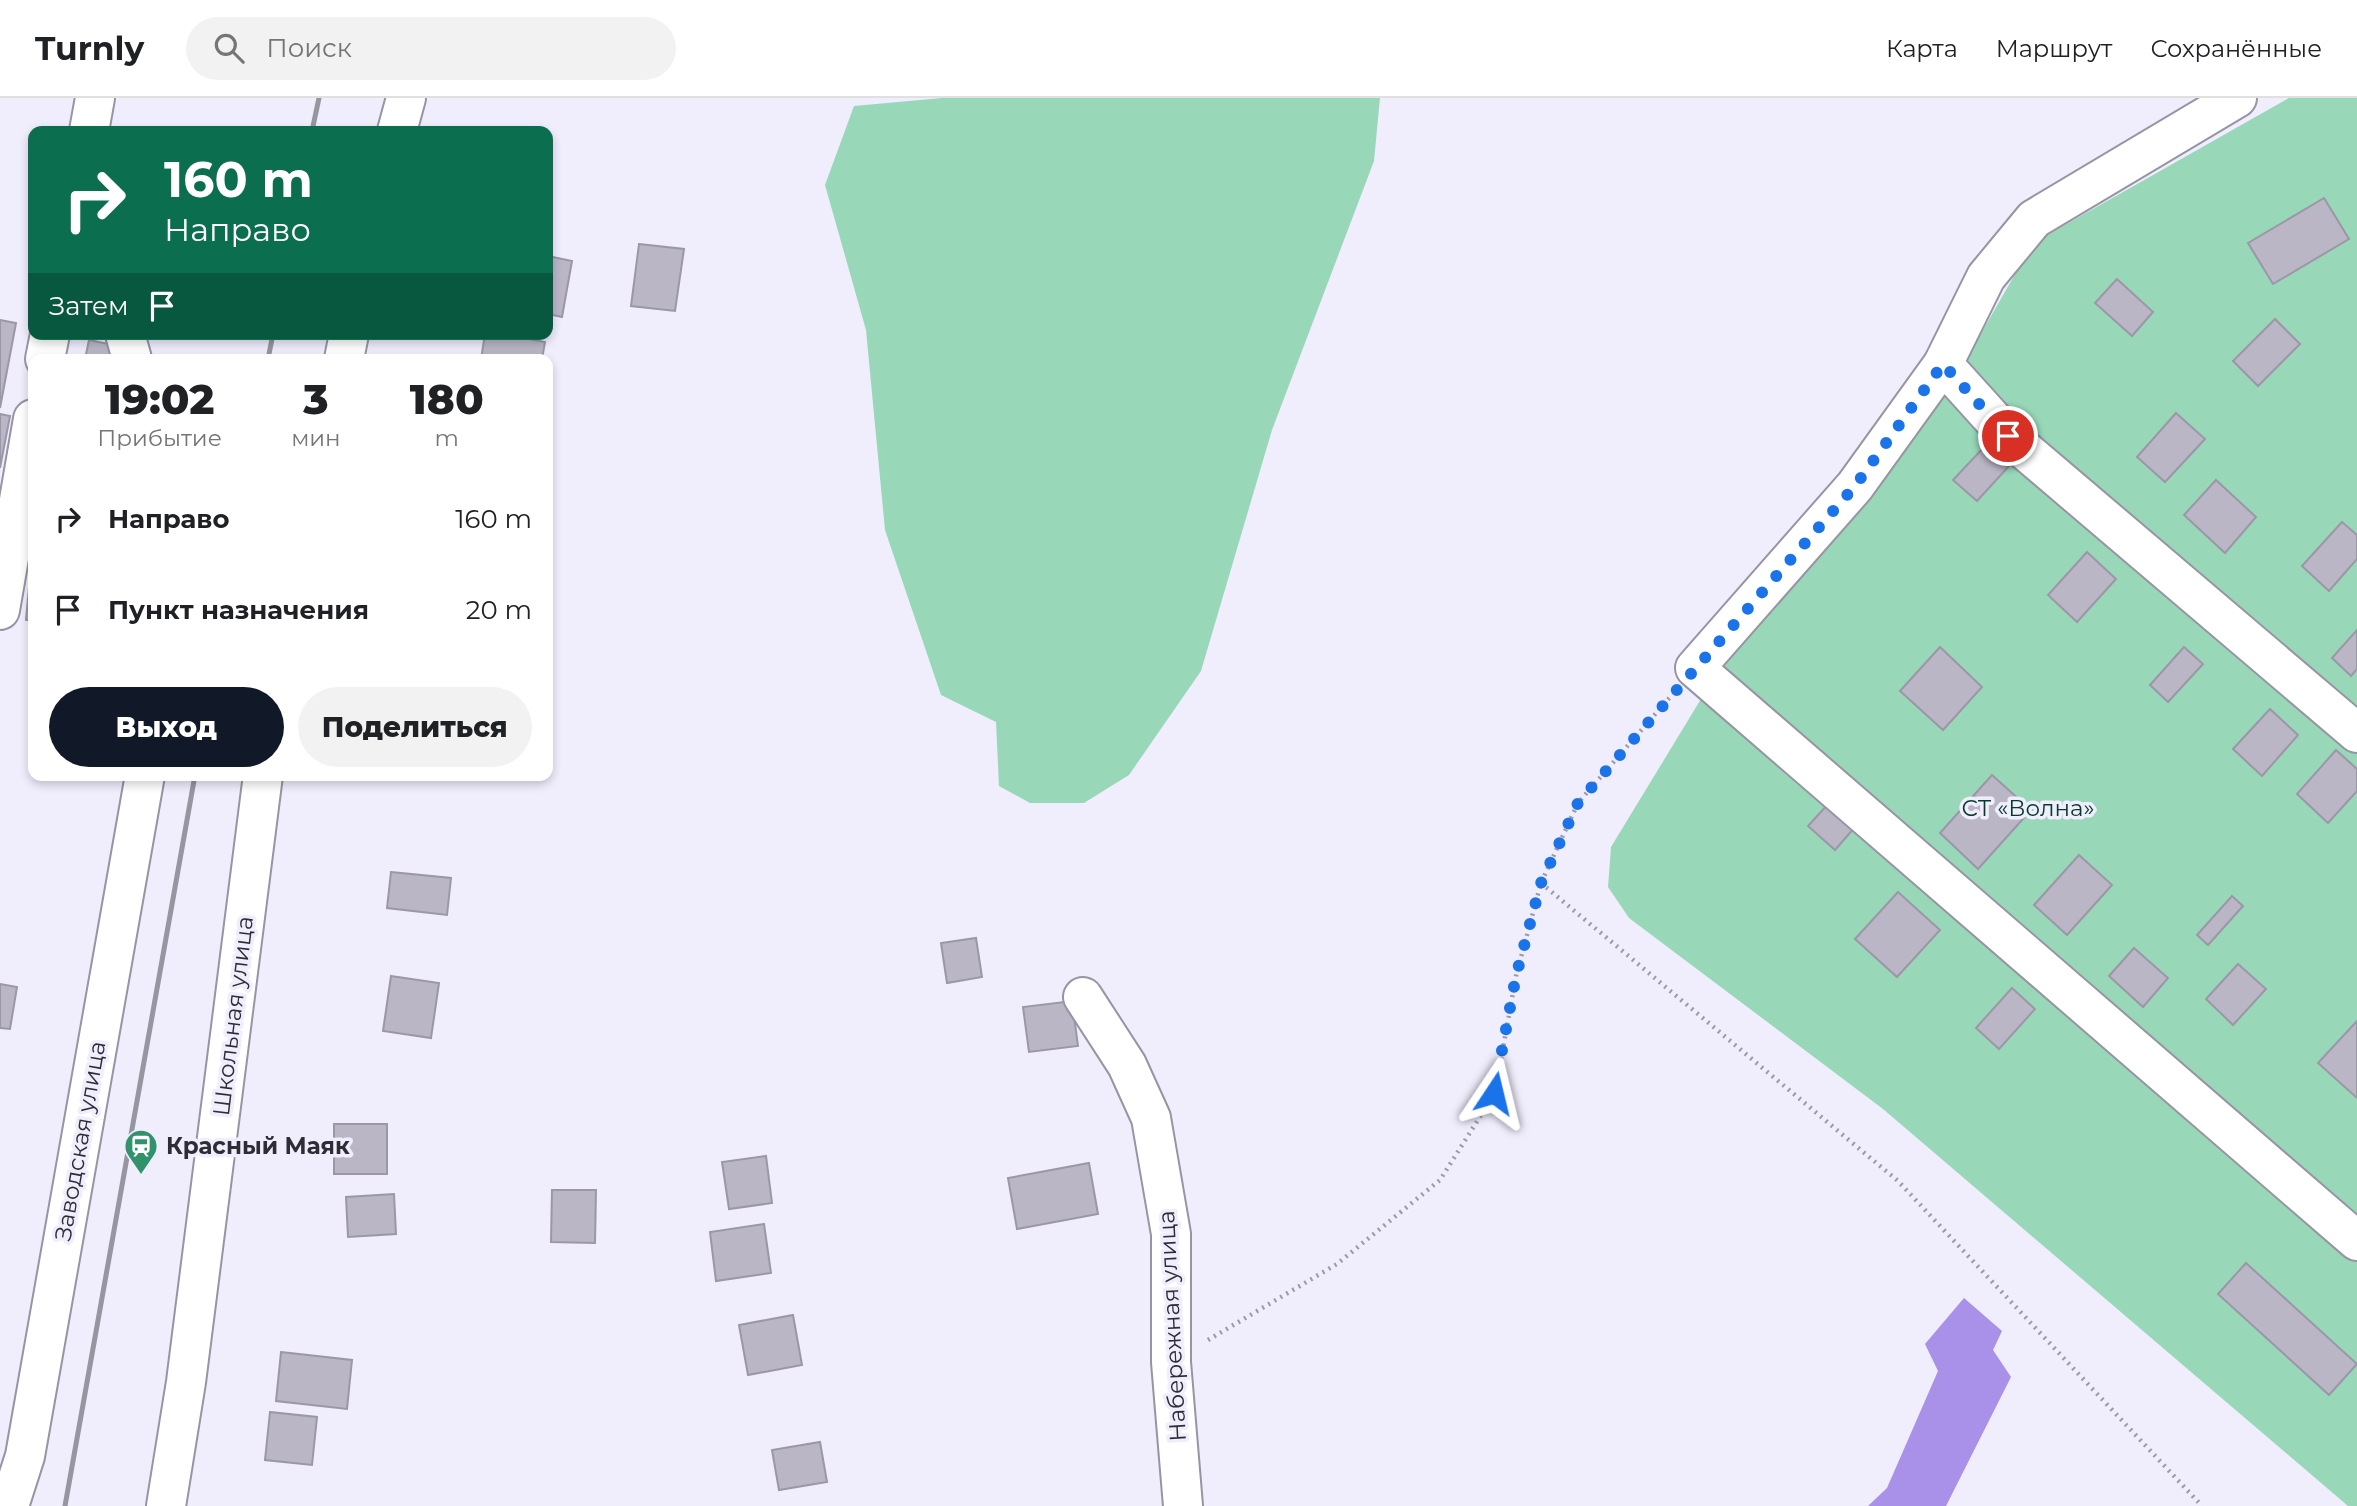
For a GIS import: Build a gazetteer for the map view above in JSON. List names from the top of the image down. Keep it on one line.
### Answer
{"streets":{"street":["Школьная улица","Заводская улица","Набережная улица"]},"parks":["СТ «Волна»"],"places":{"station":["Красный Маяк"]},"page":{"header":"Turnly","search":"Поиск","nav":["Карта","Маршрут","Сохранённые"],"turn":["160 m","Направо"],"then":"Затем","eta":["19:02","Прибытие","3","мин","180","m"],"list":[{"name":"Направо","value":"160 m"},{"name":"Пункт назначения","value":"20 m"}],"buttons":["Выход","Поделиться"]}}
